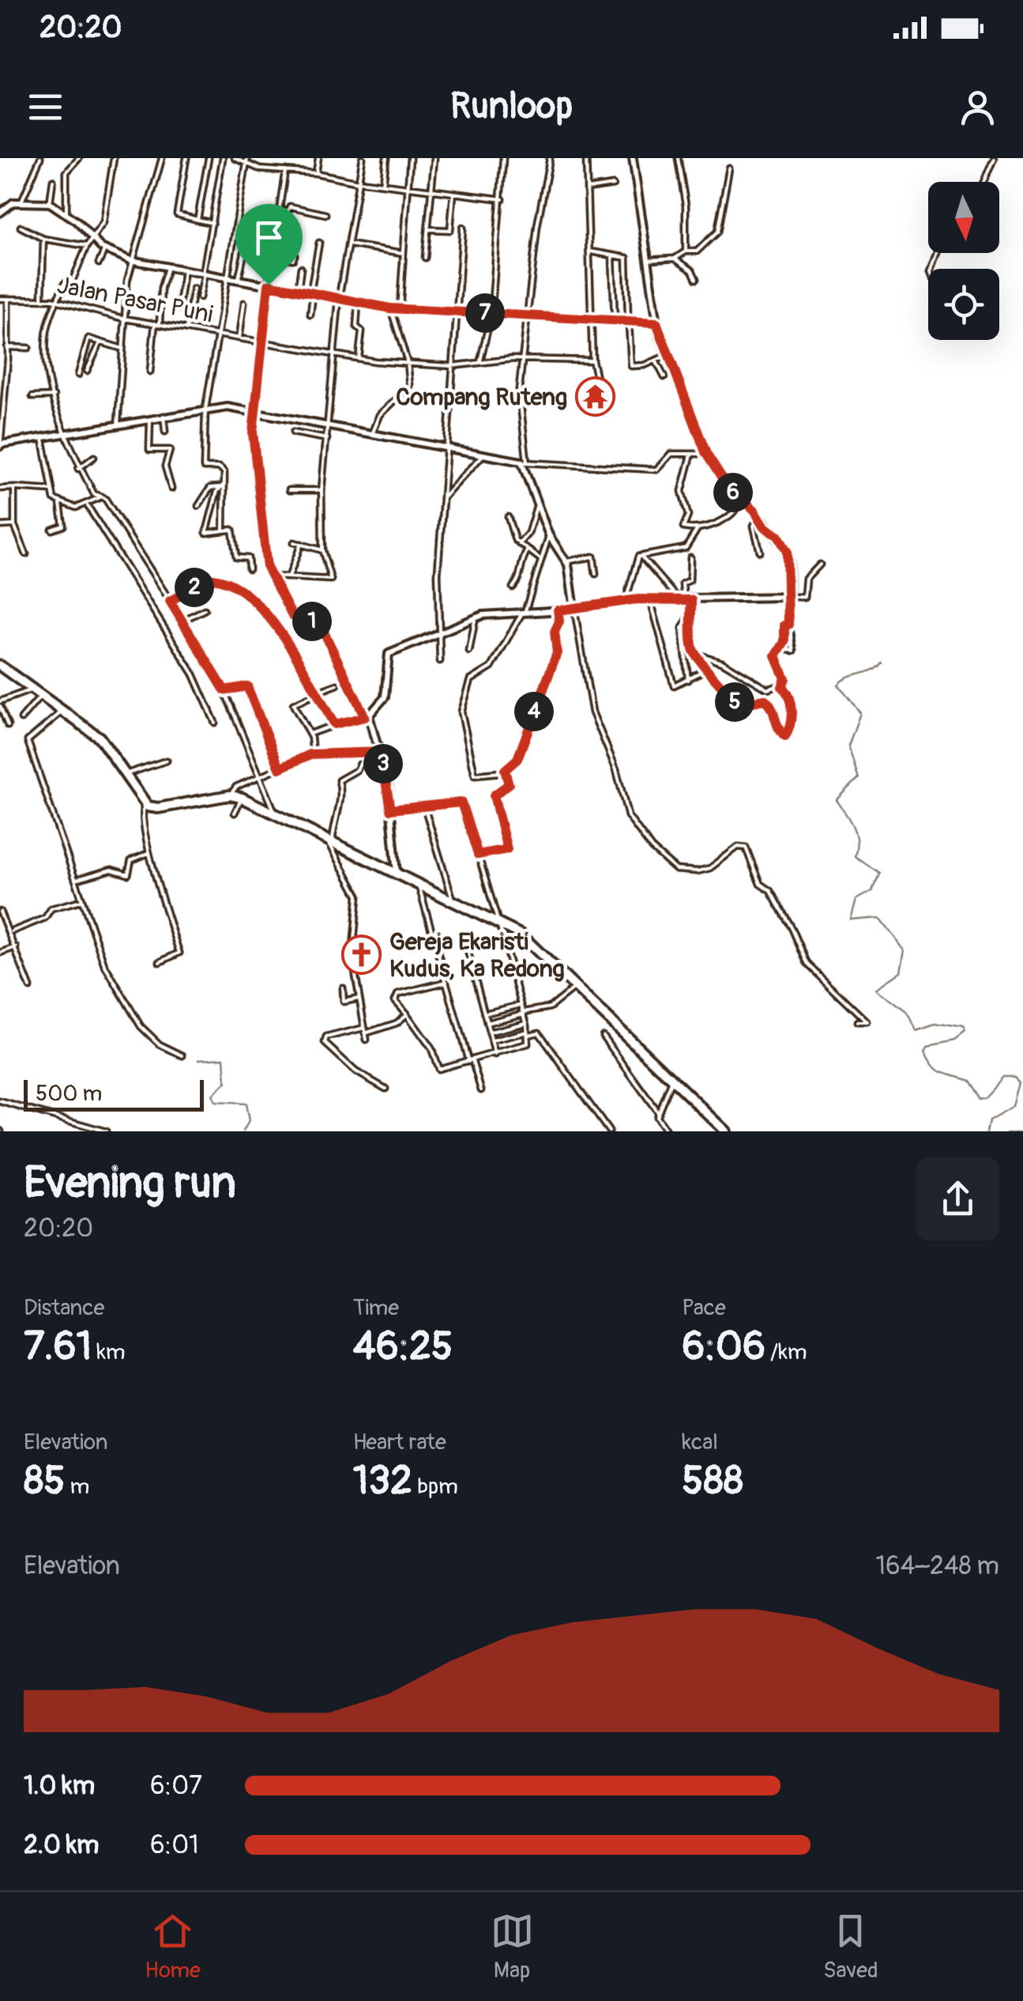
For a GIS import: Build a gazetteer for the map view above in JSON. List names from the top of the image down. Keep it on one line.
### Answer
{"streets":{"street":["Jalan Pasar Puni"]},"places":{"temple":["Compang Ruteng"],"church":["Gereja Ekaristi Kudus, Ka Redong"]},"scale_bar":"500 m","north":"bottom","page":{"status":"20:20","header":"Runloop","pins":["7","6","2","1","5","4","3"],"scale":"500 m","heading":["Evening run","20:20"],"stats":[["Distance","7.61 km"],["Time","46:25"],["Pace","6:06 /km"],["Elevation","85 m"],["Heart rate","132 bpm"],["kcal","588"]],"chart":["Elevation","164–248 m"],"list":[{"name":"1.0 km","note":"6:07"},{"name":"2.0 km","note":"6:01"}],"tabs":["Home","Map","Saved"]}}
